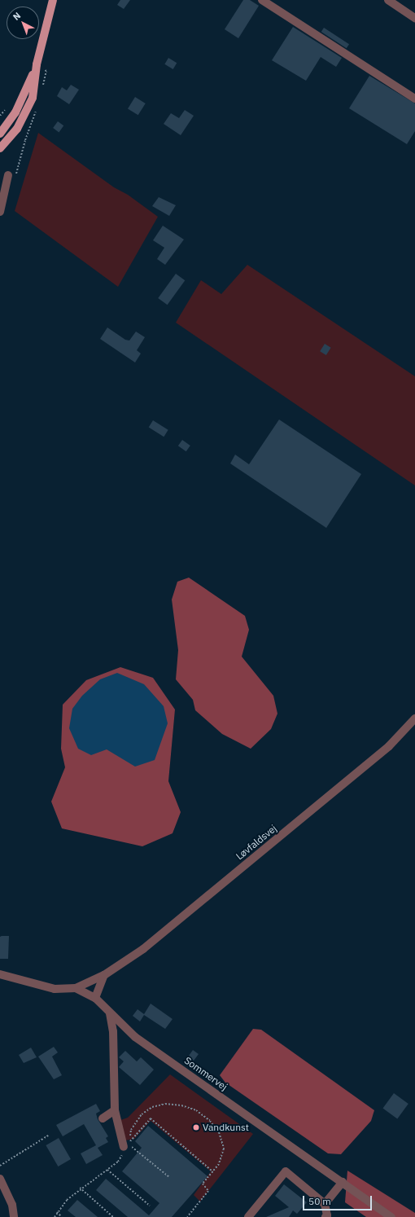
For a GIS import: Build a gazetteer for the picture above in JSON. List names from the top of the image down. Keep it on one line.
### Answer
{"streets":{"street":["Løvfaldsvej","Sommervej"]},"crossings":[["Løvfaldsvej","Sommervej"]],"places":["Vandkunst"],"scale_bar":"50 m","north":"top left"}
